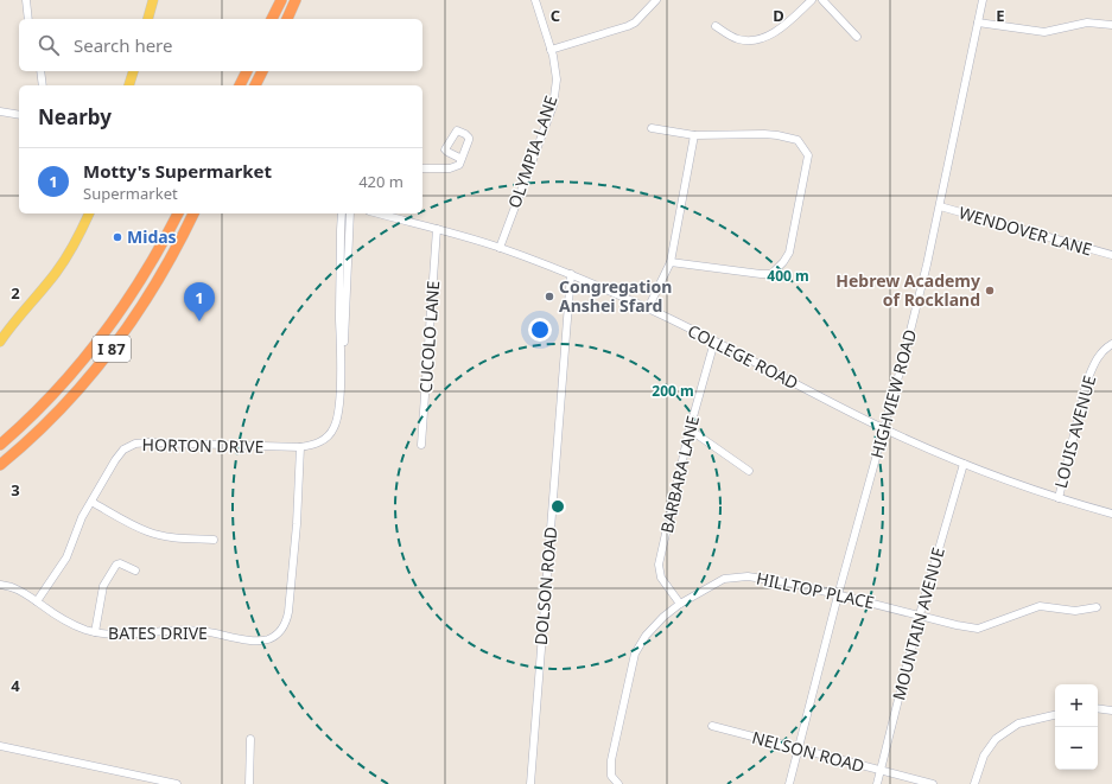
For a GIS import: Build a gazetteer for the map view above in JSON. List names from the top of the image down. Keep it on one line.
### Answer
{"streets":{"highway":["I 87"],"street":["OLYMPIA LANE","WENDOVER LANE","CUCOLO LANE","COLLEGE ROAD","HIGHVIEW ROAD","LOUIS AVENUE","HORTON DRIVE","BARBARA LANE","DOLSON ROAD","HILLTOP PLACE","MOUNTAIN AVENUE","BATES DRIVE","NELSON ROAD"]},"crossings":[["OLYMPIA LANE","COLLEGE ROAD"],["WENDOVER LANE","HIGHVIEW ROAD"],["CUCOLO LANE","COLLEGE ROAD"],["COLLEGE ROAD","HIGHVIEW ROAD"],["COLLEGE ROAD","LOUIS AVENUE"],["COLLEGE ROAD","BARBARA LANE"],["COLLEGE ROAD","DOLSON ROAD"],["COLLEGE ROAD","MOUNTAIN AVENUE"],["HIGHVIEW ROAD","HILLTOP PLACE"],["HIGHVIEW ROAD","NELSON ROAD"],["HORTON DRIVE","BATES DRIVE"],["BARBARA LANE","HILLTOP PLACE"],["HILLTOP PLACE","MOUNTAIN AVENUE"],["MOUNTAIN AVENUE","NELSON ROAD"]],"places":["Midas","Hebrew Academy of Rockland","Congregation Anshei Sfard"],"page":{"search":"Search here","heading":"Nearby","list":[{"mark":"1","name":"Motty's Supermarket","note":"Supermarket","value":"420 m"}],"pins":"1","map_buttons":["+","−"]},"grid":{"columns":["C","D","E"],"rows":["2","3","4"]},"rings":["400 m","200 m"]}
